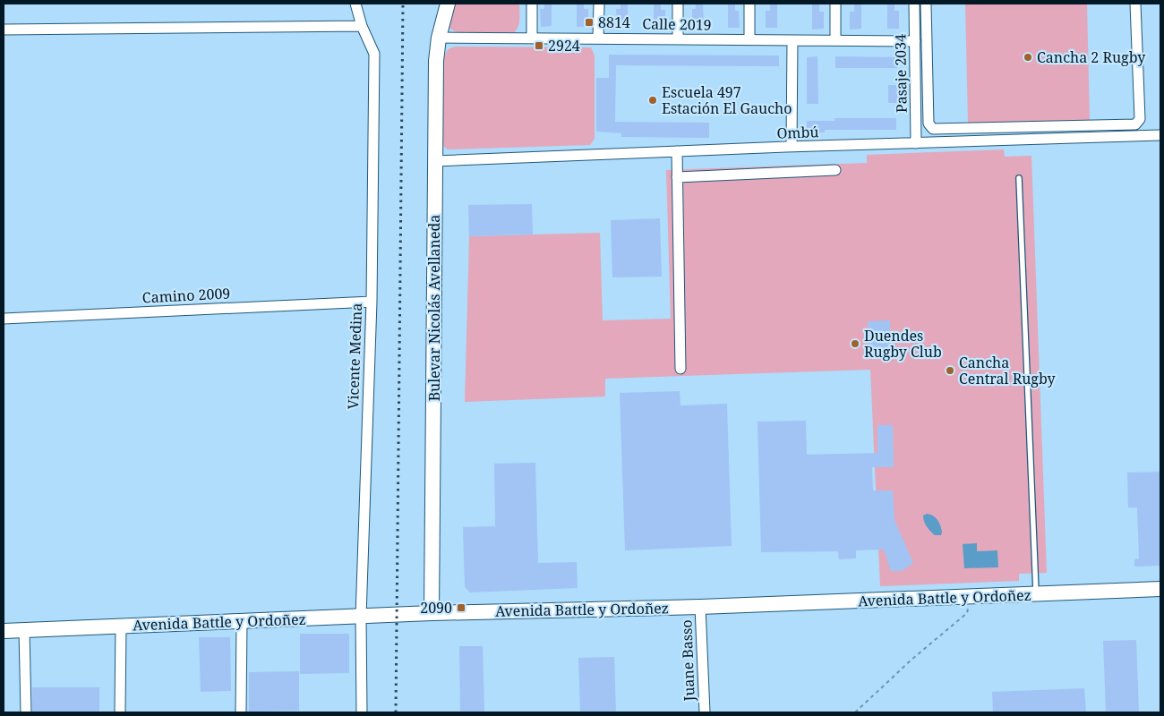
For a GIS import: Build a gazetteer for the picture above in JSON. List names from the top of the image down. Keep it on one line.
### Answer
{"streets":{"main road":["Bulevar Nicolás Avellaneda","Avenida Battle y Ordoñez"],"street":["Calle 2019","Pasaje 2034","Ombú","Camino 2009","Vicente Medina","Juane Basso"]},"crossings":[["Calle 2019","Pasaje 2034"],["Calle 2019","Bulevar Nicolás Avellaneda"],["Pasaje 2034","Ombú"],["Ombú","Bulevar Nicolás Avellaneda"],["Camino 2009","Vicente Medina"],["Bulevar Nicolás Avellaneda","Avenida Battle y Ordoñez"],["Vicente Medina","Avenida Battle y Ordoñez"],["Avenida Battle y Ordoñez","Juane Basso"]],"places":{"transit":["8814","2924","2090"],"other":["Cancha 2 Rugby","Escuela 497 Estación El Gaucho","Duendes Rugby Club","Cancha Central Rugby"]}}
